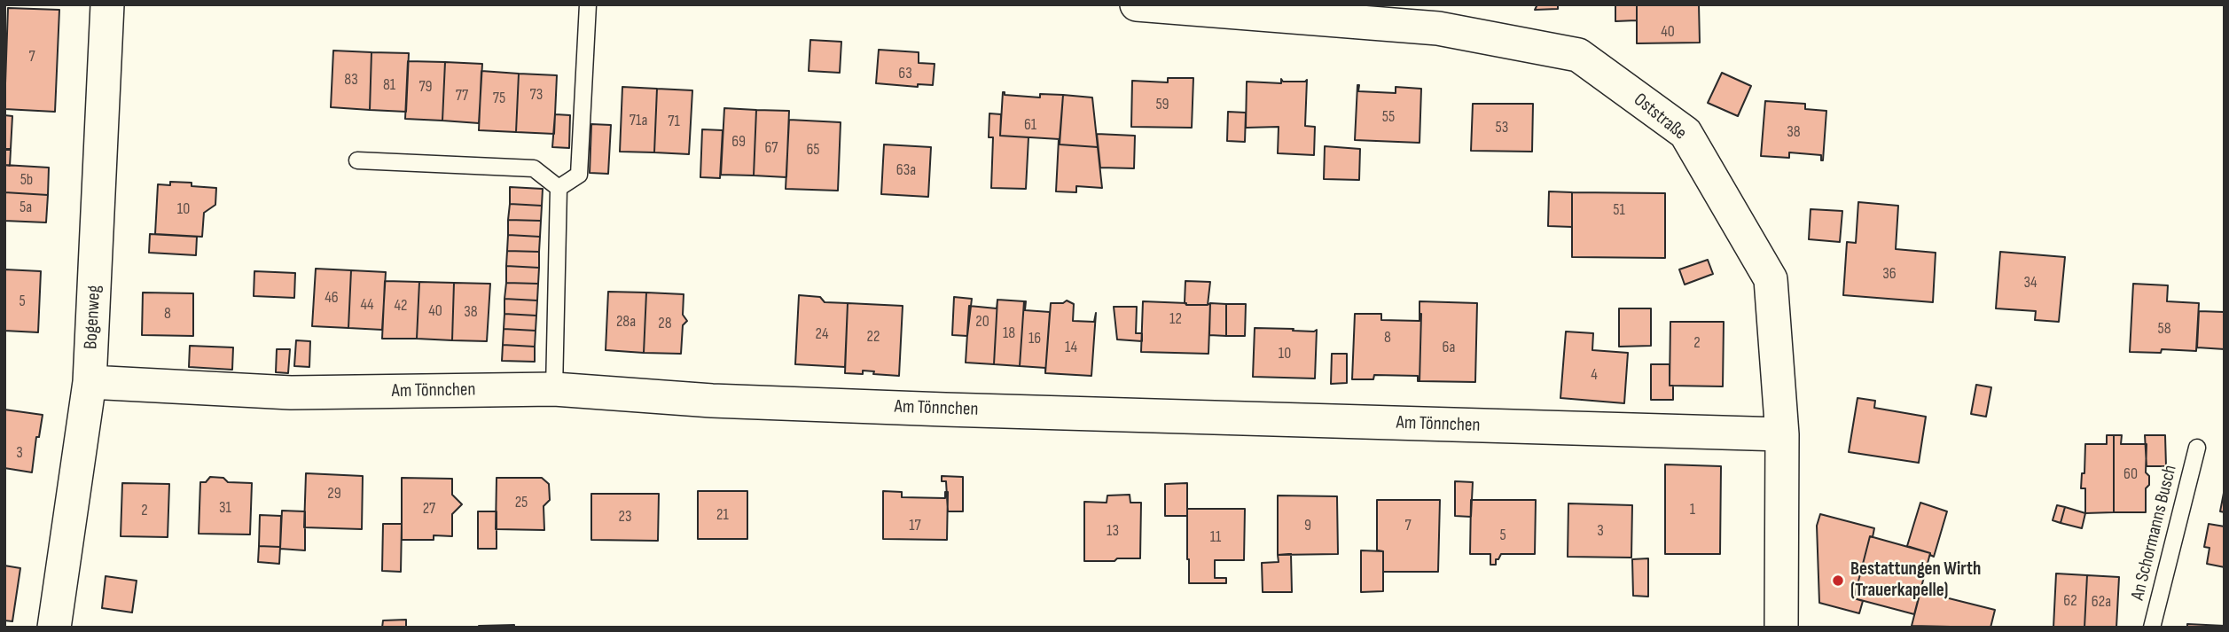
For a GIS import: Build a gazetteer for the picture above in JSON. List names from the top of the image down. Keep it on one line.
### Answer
{"streets":{"street":["Oststraße","Bogenweg","Am Tönnchen"],"lane":["An Schormanns Busch"]},"crossings":[["Oststraße","Am Tönnchen"],["Bogenweg","Am Tönnchen"]],"places":["Bestattungen Wirth (Trauerkapelle)"],"house_numbers":["40","7","63","83","81","79","73","77","75","59","55","71a","71","61","53","38","69","67","65","63a","5b","5a","10","51","36","34","46","5","44","42","40","38","8","12","28a","20","28","58","18","24","22","8","16","2","14","6a","10","4","3","60","29","25","31","27","1","2","21","23","17","9","7","13","3","5","11","62","62a"]}
